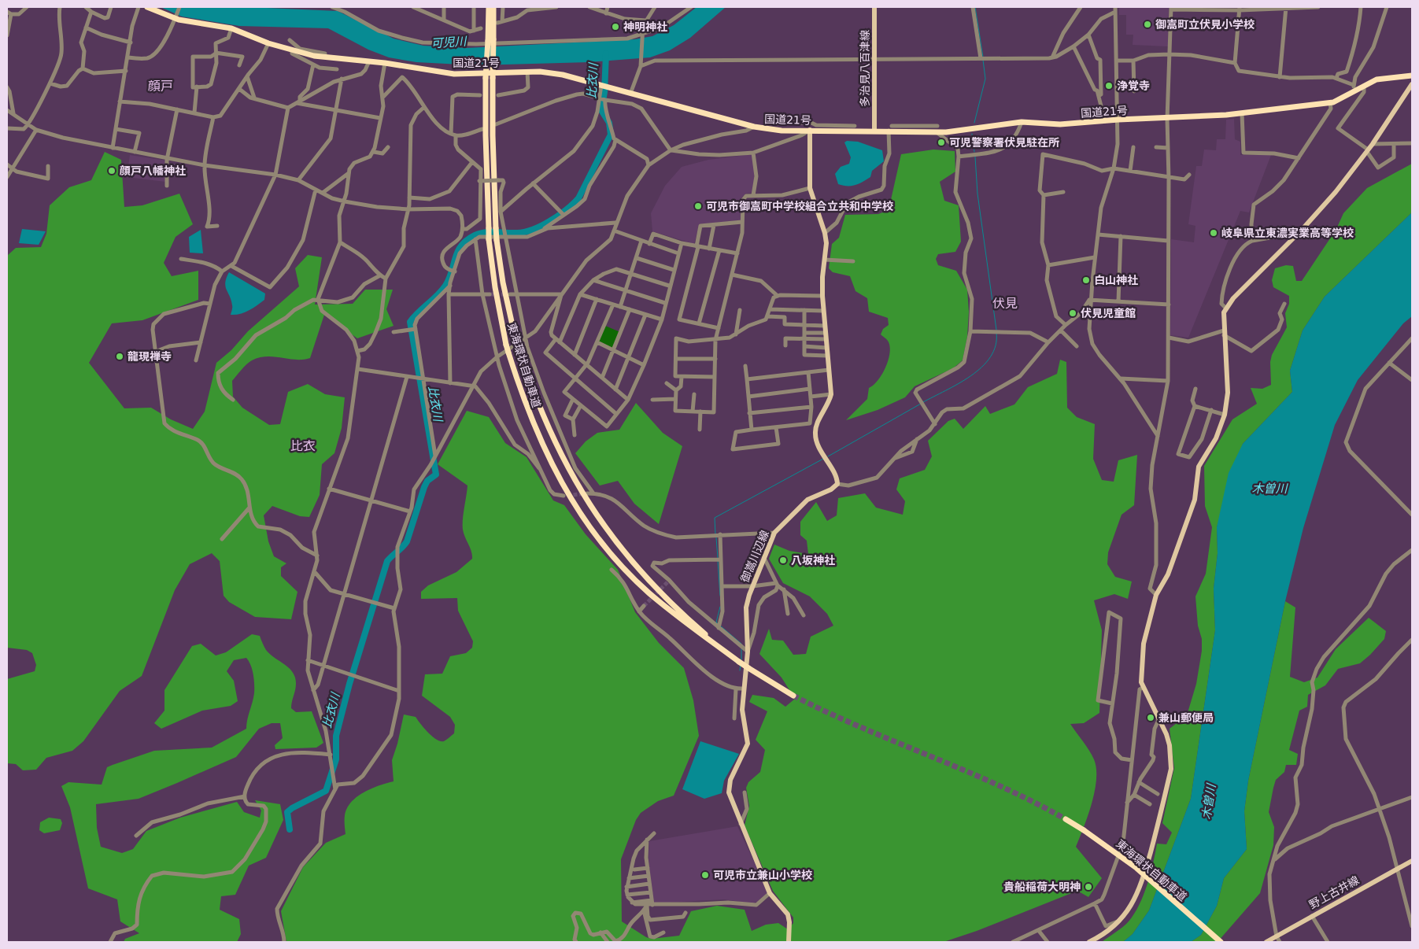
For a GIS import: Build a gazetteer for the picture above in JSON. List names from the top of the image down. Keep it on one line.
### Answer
{"streets":{"highway":["国道21号","東海環状自動車道"],"main road":["多治見八百津線","御嵩川辺線","野上古井線"]},"crossings":[["国道21号","多治見八百津線"]],"districts":["顔戸","伏見","比衣"],"water":["可児川","比衣川","木曽川"],"places":["御嵩町立伏見小学校","神明神社","浄覚寺","可児警察署伏見駐在所","顔戸八幡神社","可児市御嵩町中学校組合立共和中学校","岐阜県立東濃実業高等学校","白山神社","伏見児童館","龍現禅寺","八坂神社","兼山郵便局","可児市立兼山小学校","貴船稲荷大明神"]}
